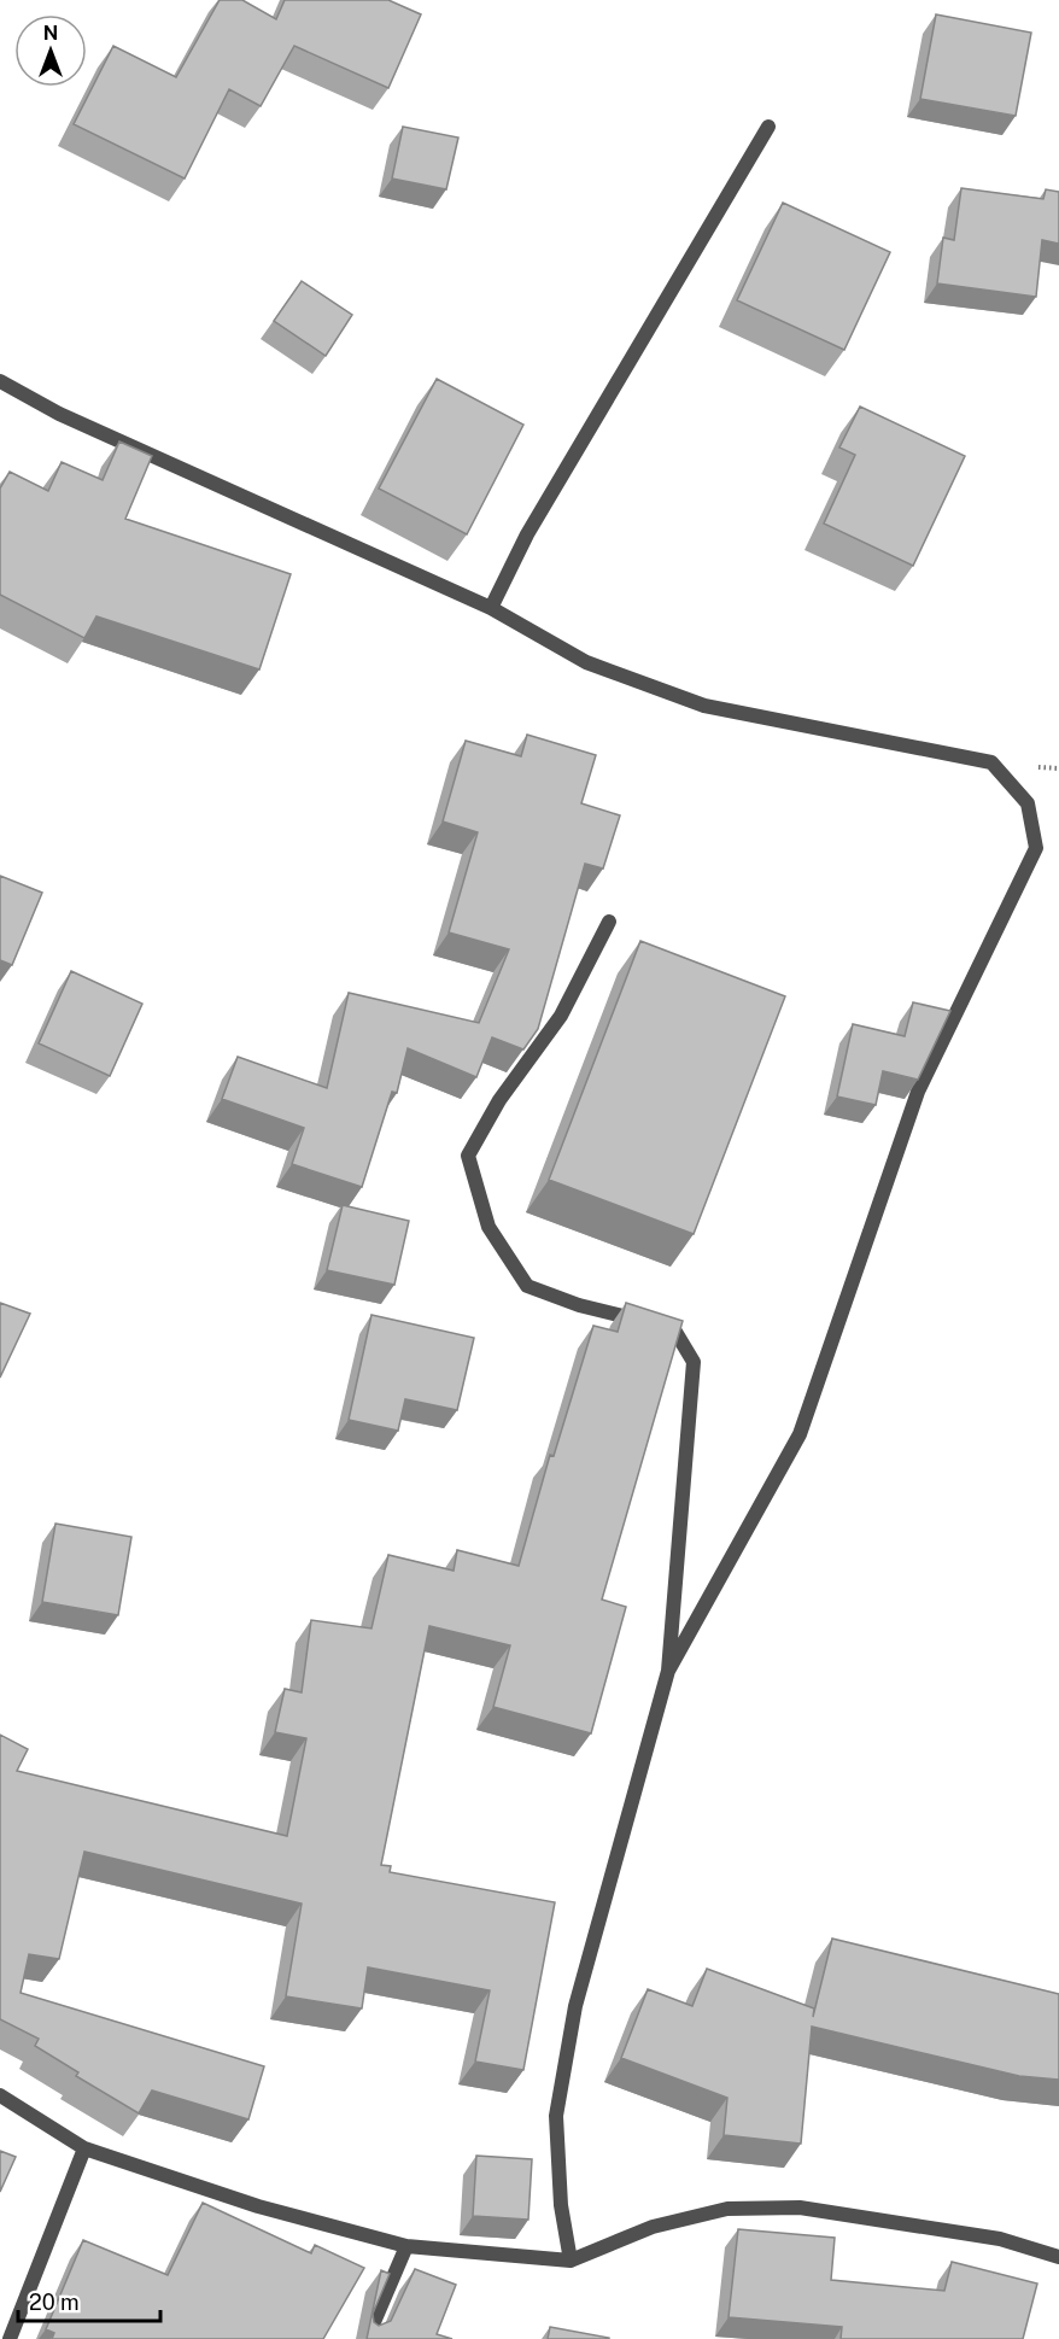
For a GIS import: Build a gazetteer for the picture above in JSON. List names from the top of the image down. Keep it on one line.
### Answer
{"scale_bar":"20 m","north":"top"}
